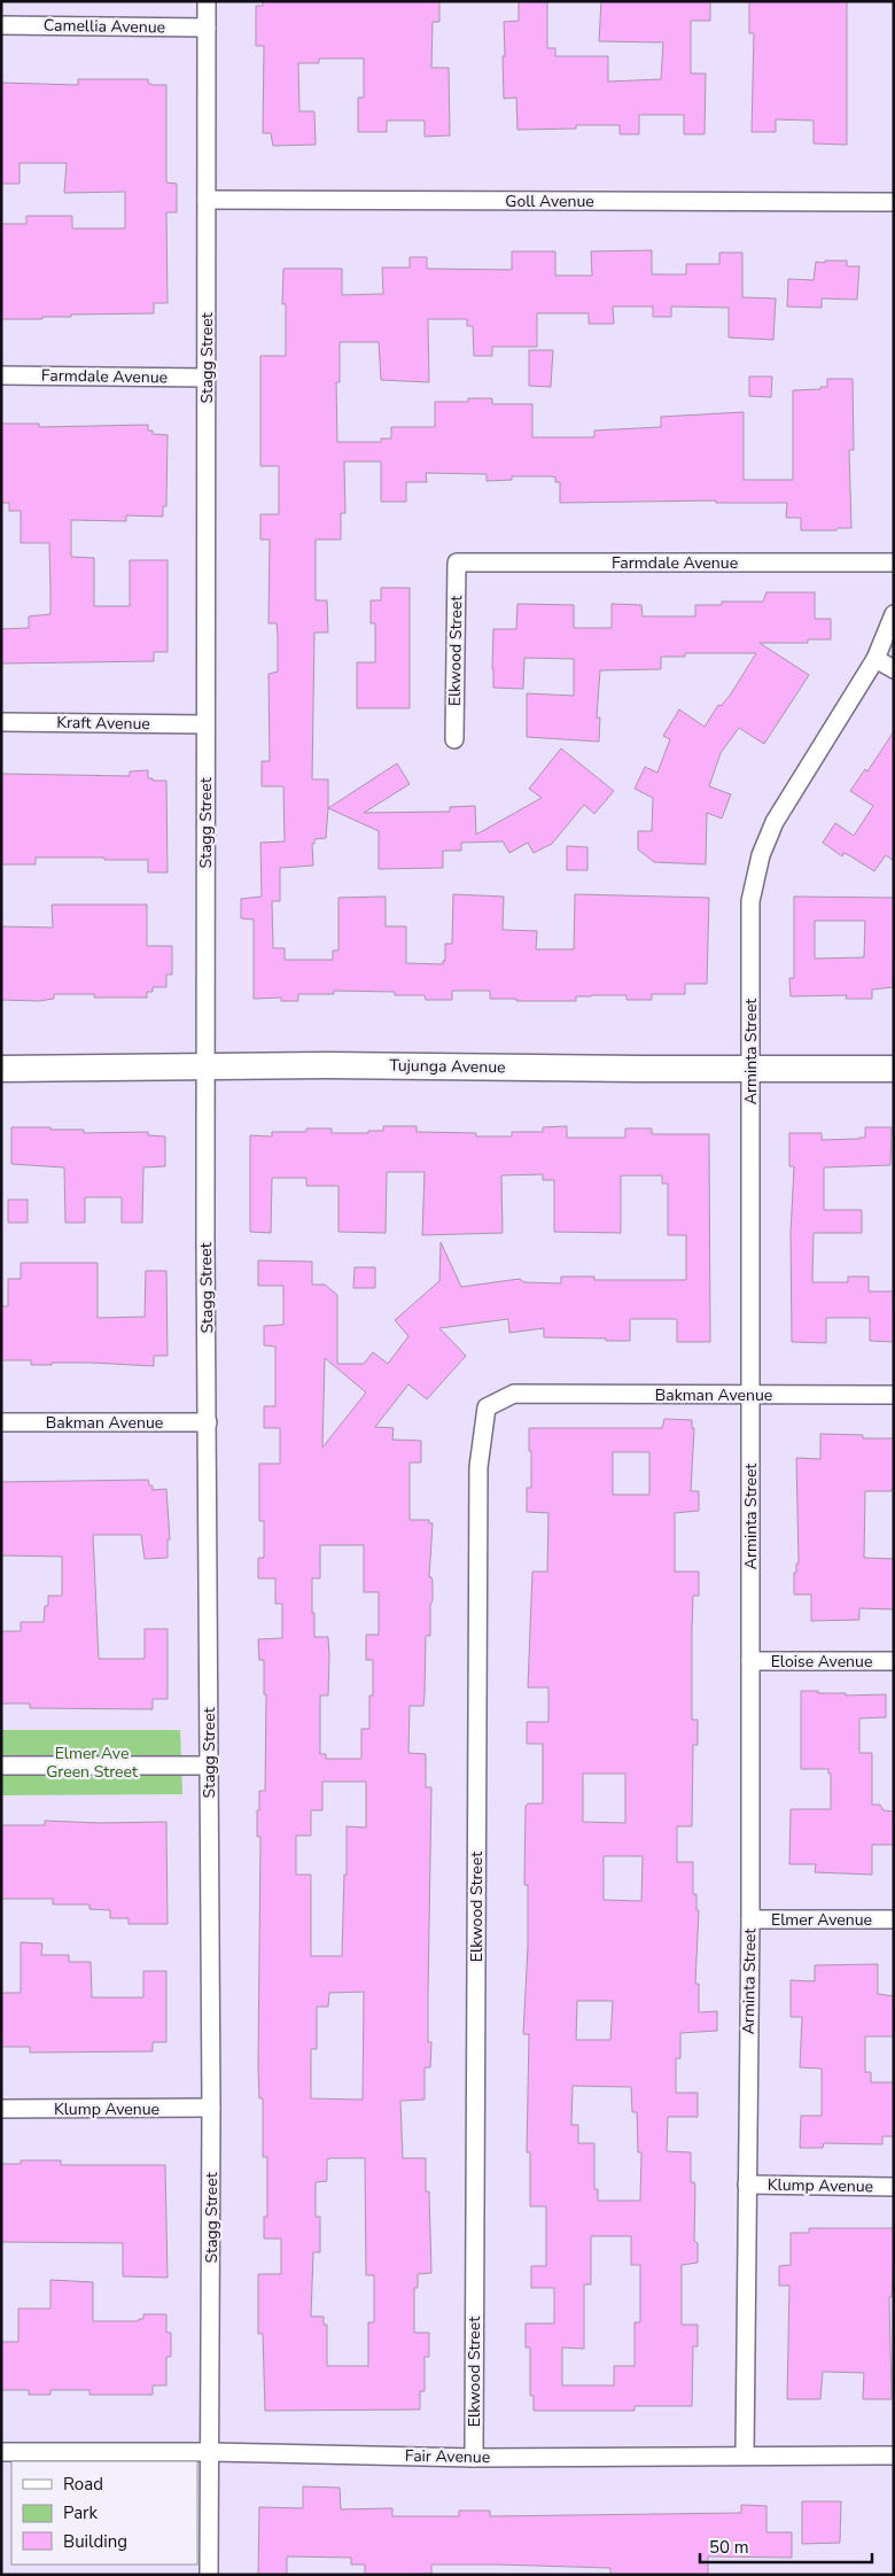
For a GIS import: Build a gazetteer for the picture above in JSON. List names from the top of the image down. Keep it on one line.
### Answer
{"streets":{"street":["Camellia Avenue","Goll Avenue","Stagg Street","Farmdale Avenue","Elkwood Street","Kraft Avenue","Arminta Street","Tujunga Avenue","Bakman Avenue","Eloise Avenue","Elmer Avenue","Klump Avenue","Fair Avenue"]},"crossings":[["Camellia Avenue","Stagg Street"],["Goll Avenue","Stagg Street"],["Stagg Street","Farmdale Avenue"],["Stagg Street","Kraft Avenue"],["Stagg Street","Tujunga Avenue"],["Stagg Street","Bakman Avenue"],["Stagg Street","Klump Avenue"],["Stagg Street","Fair Avenue"],["Farmdale Avenue","Elkwood Street"],["Elkwood Street","Bakman Avenue"],["Elkwood Street","Fair Avenue"],["Arminta Street","Tujunga Avenue"],["Arminta Street","Bakman Avenue"],["Arminta Street","Eloise Avenue"],["Arminta Street","Elmer Avenue"],["Arminta Street","Klump Avenue"],["Arminta Street","Fair Avenue"]],"parks":["Elmer Ave Green Street"],"legend":["Road","Park","Building"],"scale_bar":"50 m"}
